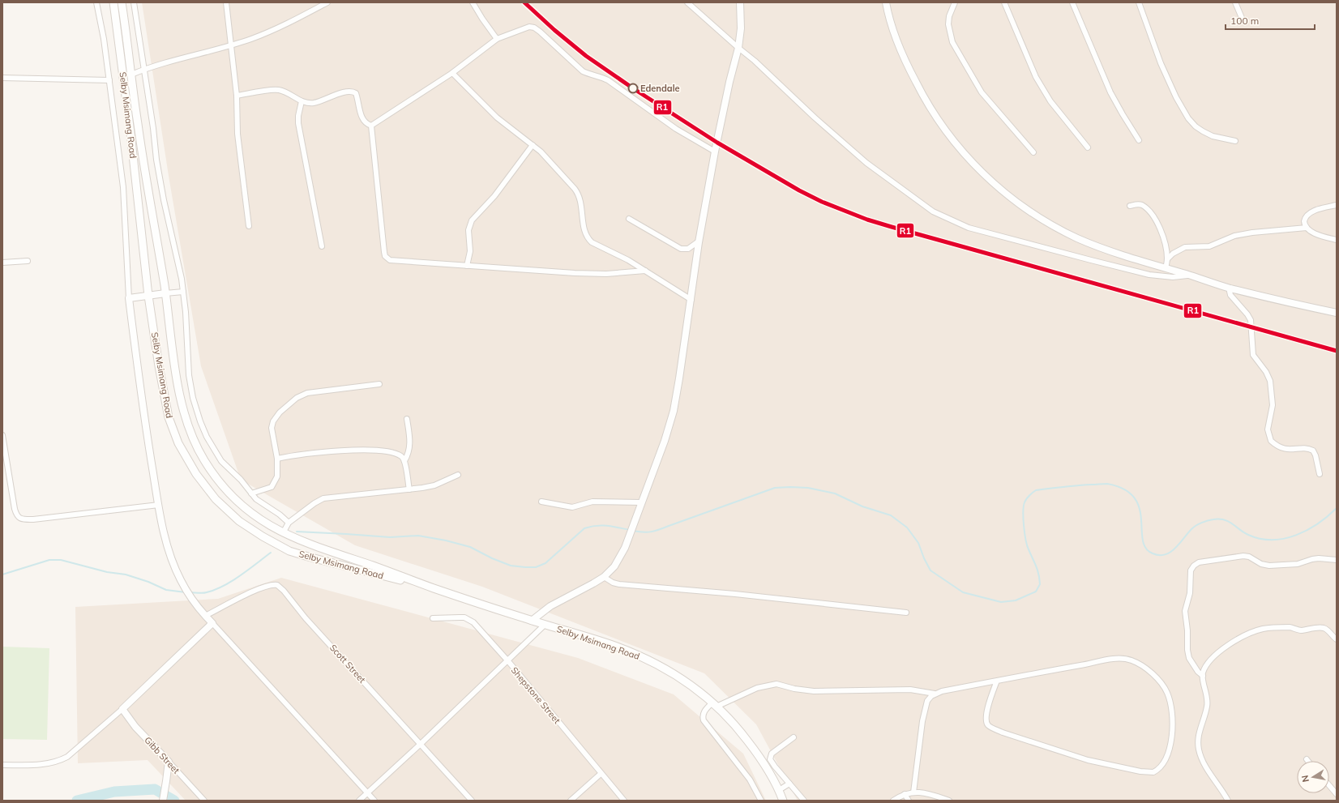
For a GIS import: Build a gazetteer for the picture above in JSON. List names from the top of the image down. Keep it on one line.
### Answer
{"streets":{"main road":["Selby Msimang Road"],"street":["Scott Street","Shepstone Street","Gibb Street"]},"places":["Edendale"],"lines":["transit line R1"],"scale_bar":"100 m","north":"left"}
